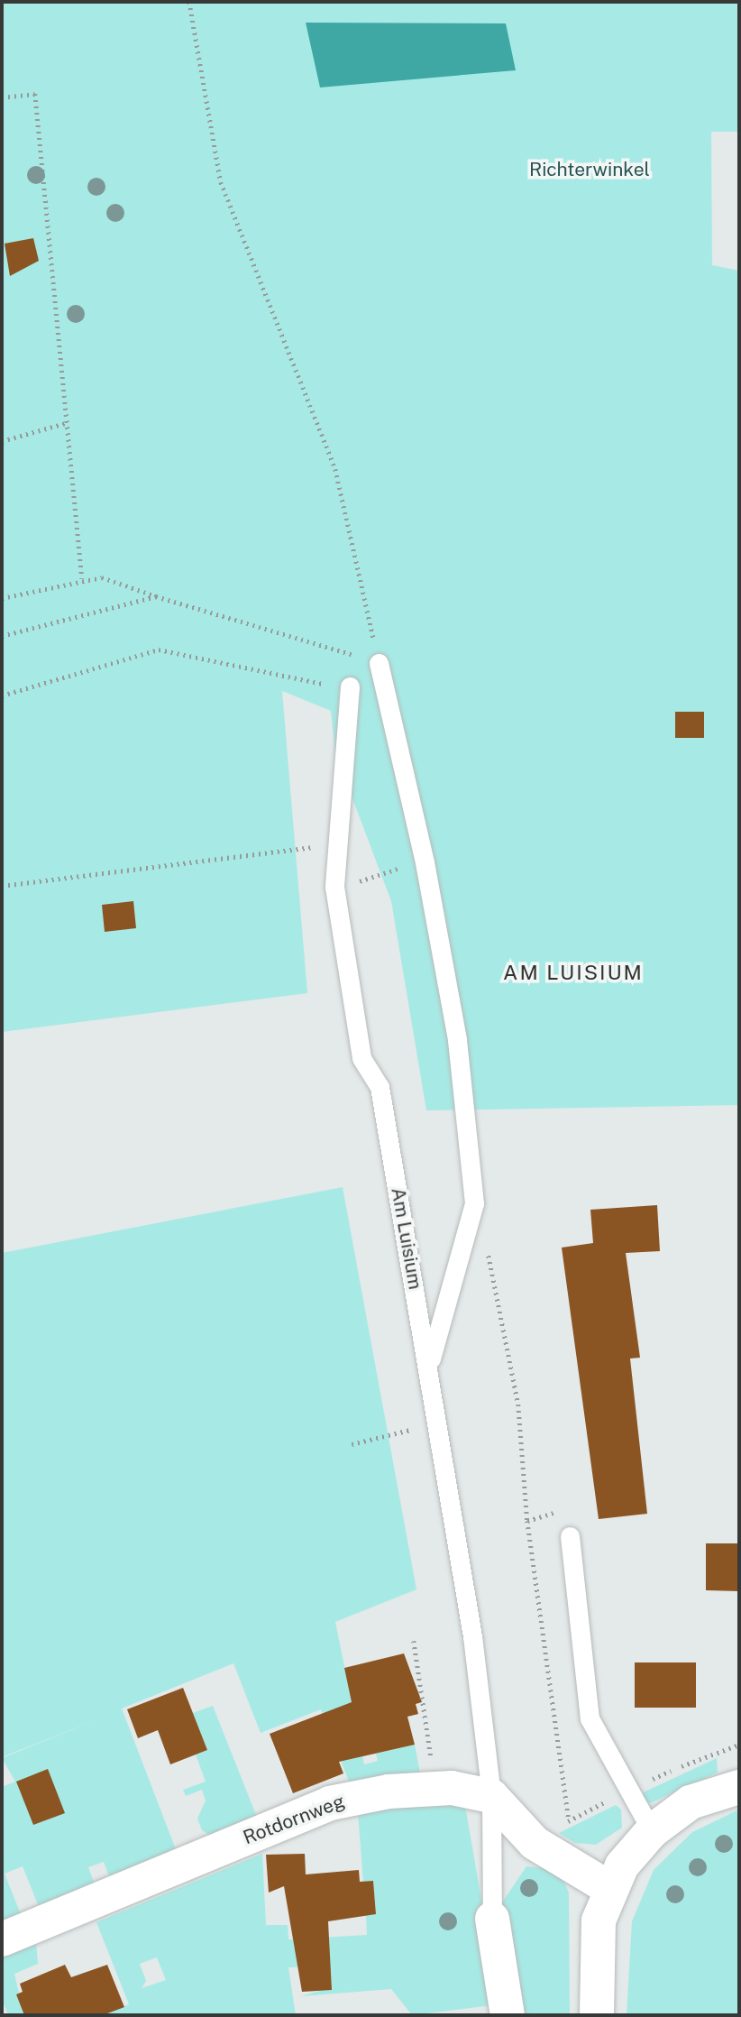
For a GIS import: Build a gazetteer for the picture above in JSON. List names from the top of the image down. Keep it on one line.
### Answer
{"streets":{"street":["Rotdornweg"],"lane":["Am Luisium"]},"crossings":[["Am Luisium","Rotdornweg"]],"districts":["AM LUISIUM"],"parks":["Richterwinkel"]}
